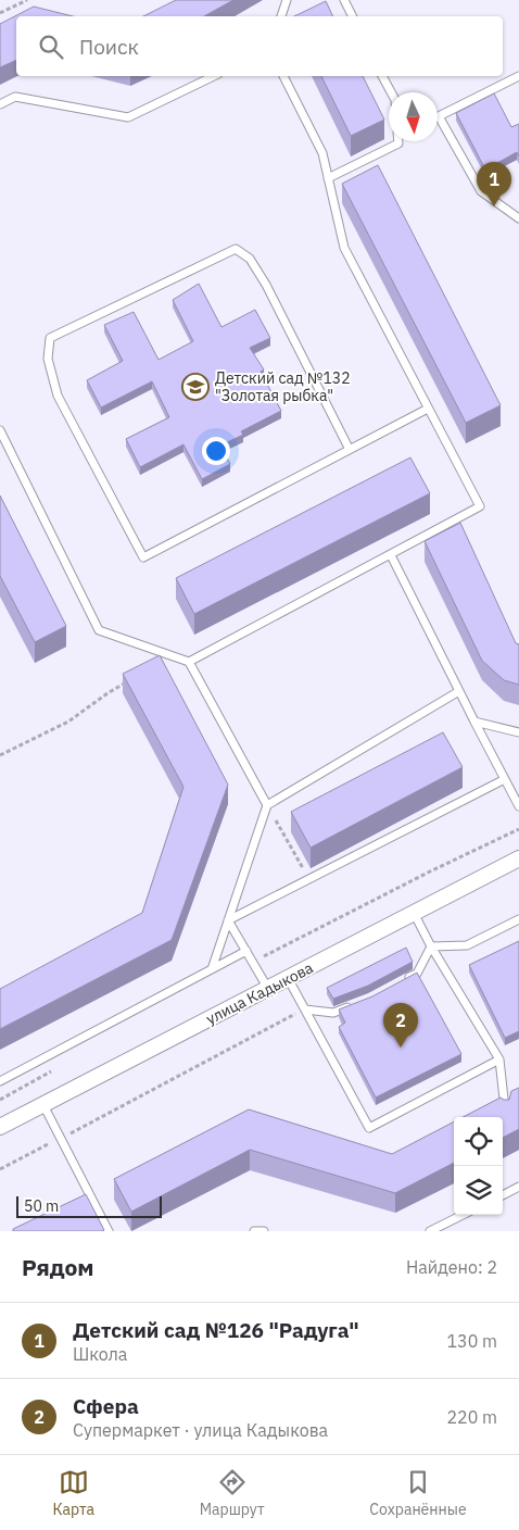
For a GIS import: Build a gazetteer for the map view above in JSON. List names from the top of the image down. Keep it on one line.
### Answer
{"streets":{"street":["улица Кадыкова"]},"places":{"school or university":["Детский сад №132 \"Золотая рыбка\""]},"scale_bar":"50 m","north":"bottom","page":{"search":"Поиск","pins":["1","2"],"scale":"50 m","heading":["Рядом","Найдено: 2"],"list":[{"mark":"1","name":"Детский сад №126 \"Радуга\"","note":"Школа","value":"130 m"},{"mark":"2","name":"Сфера","note":"Супермаркет · улица Кадыкова","value":"220 m"}],"nav":["Карта","Маршрут","Сохранённые"]}}
